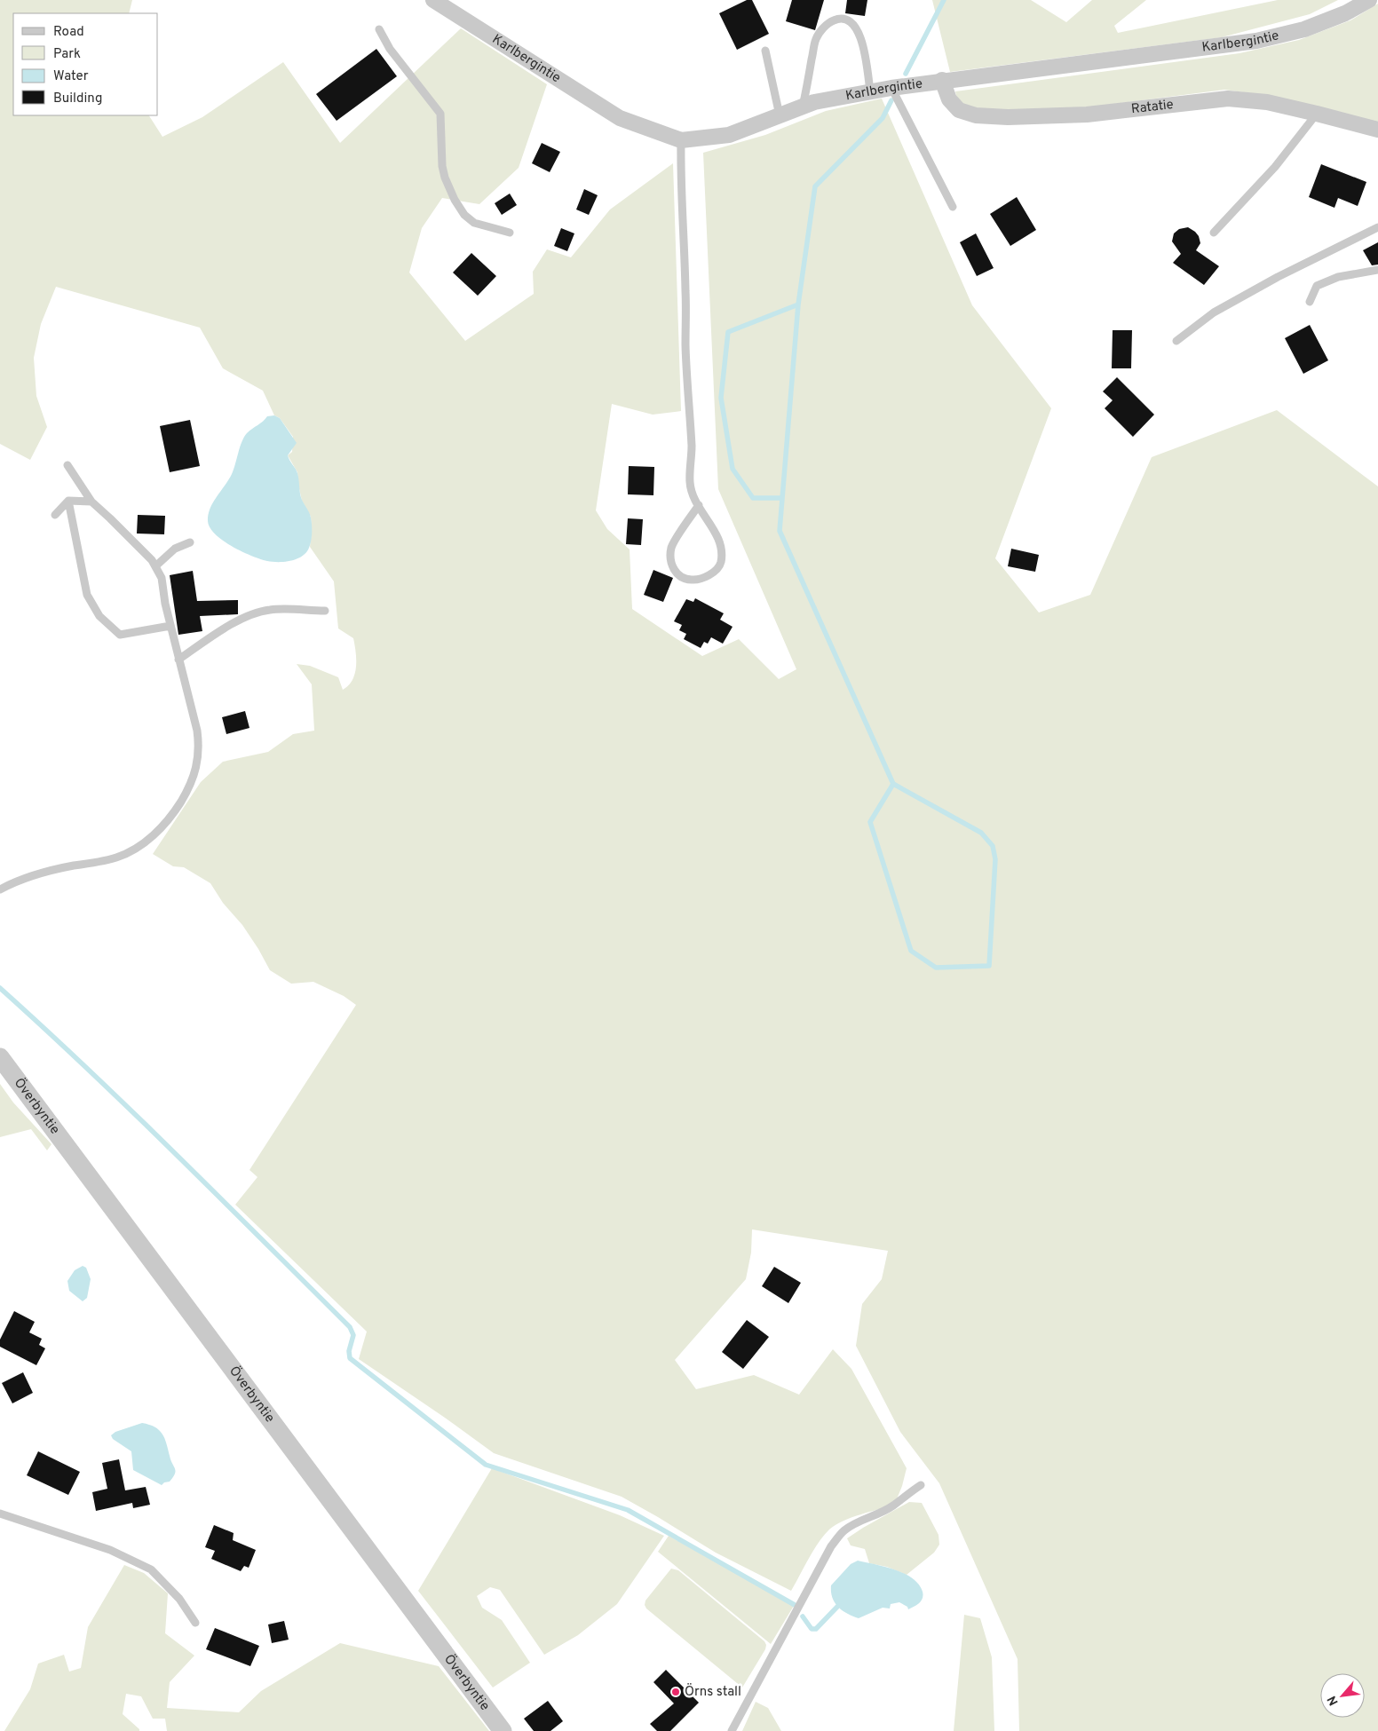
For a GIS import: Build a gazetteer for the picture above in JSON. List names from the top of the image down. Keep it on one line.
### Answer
{"streets":{"street":["Karlbergintie","Ratatie","Överbyntie"]},"crossings":[["Karlbergintie","Ratatie"]],"places":["Örns stall"],"legend":["Road","Park","Water","Building"],"north":"bottom left"}
